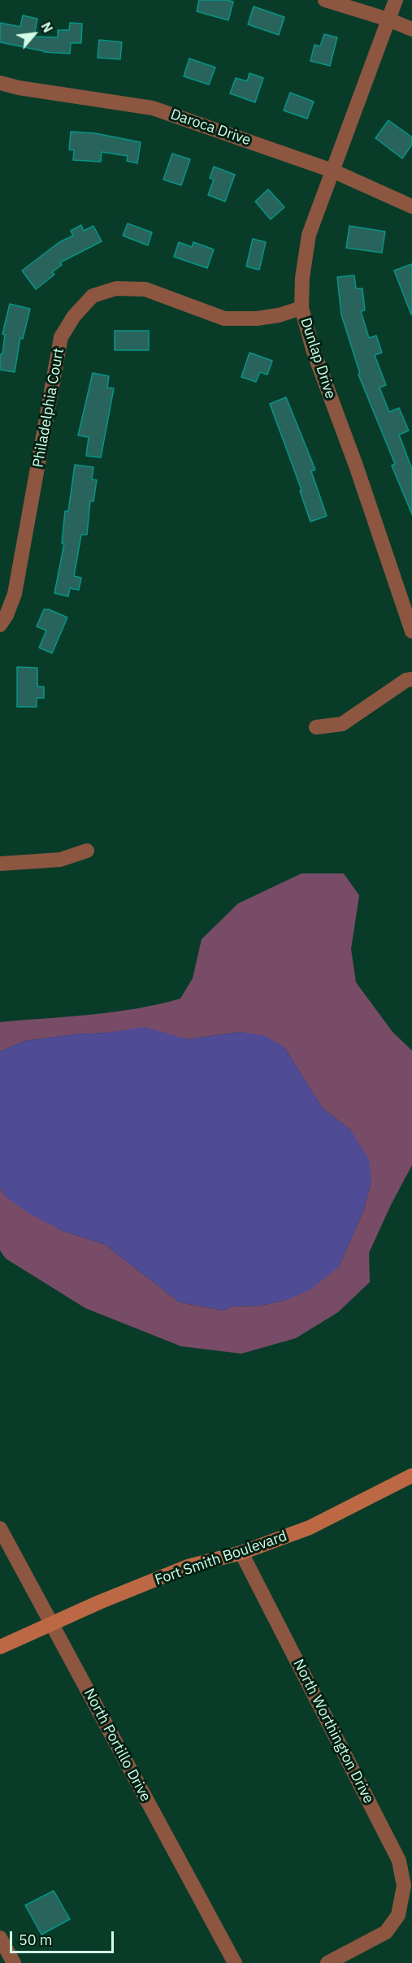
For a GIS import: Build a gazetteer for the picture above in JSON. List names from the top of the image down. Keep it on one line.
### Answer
{"streets":{"street":["Daroca Drive","Dunlap Drive","Philadelphia Court","Fort Smith Boulevard","North Worthington Drive","North Portillo Drive"]},"crossings":[["Daroca Drive","Dunlap Drive"],["Dunlap Drive","Philadelphia Court"],["Fort Smith Boulevard","North Worthington Drive"],["Fort Smith Boulevard","North Portillo Drive"]],"scale_bar":"50 m","north":"top right"}
